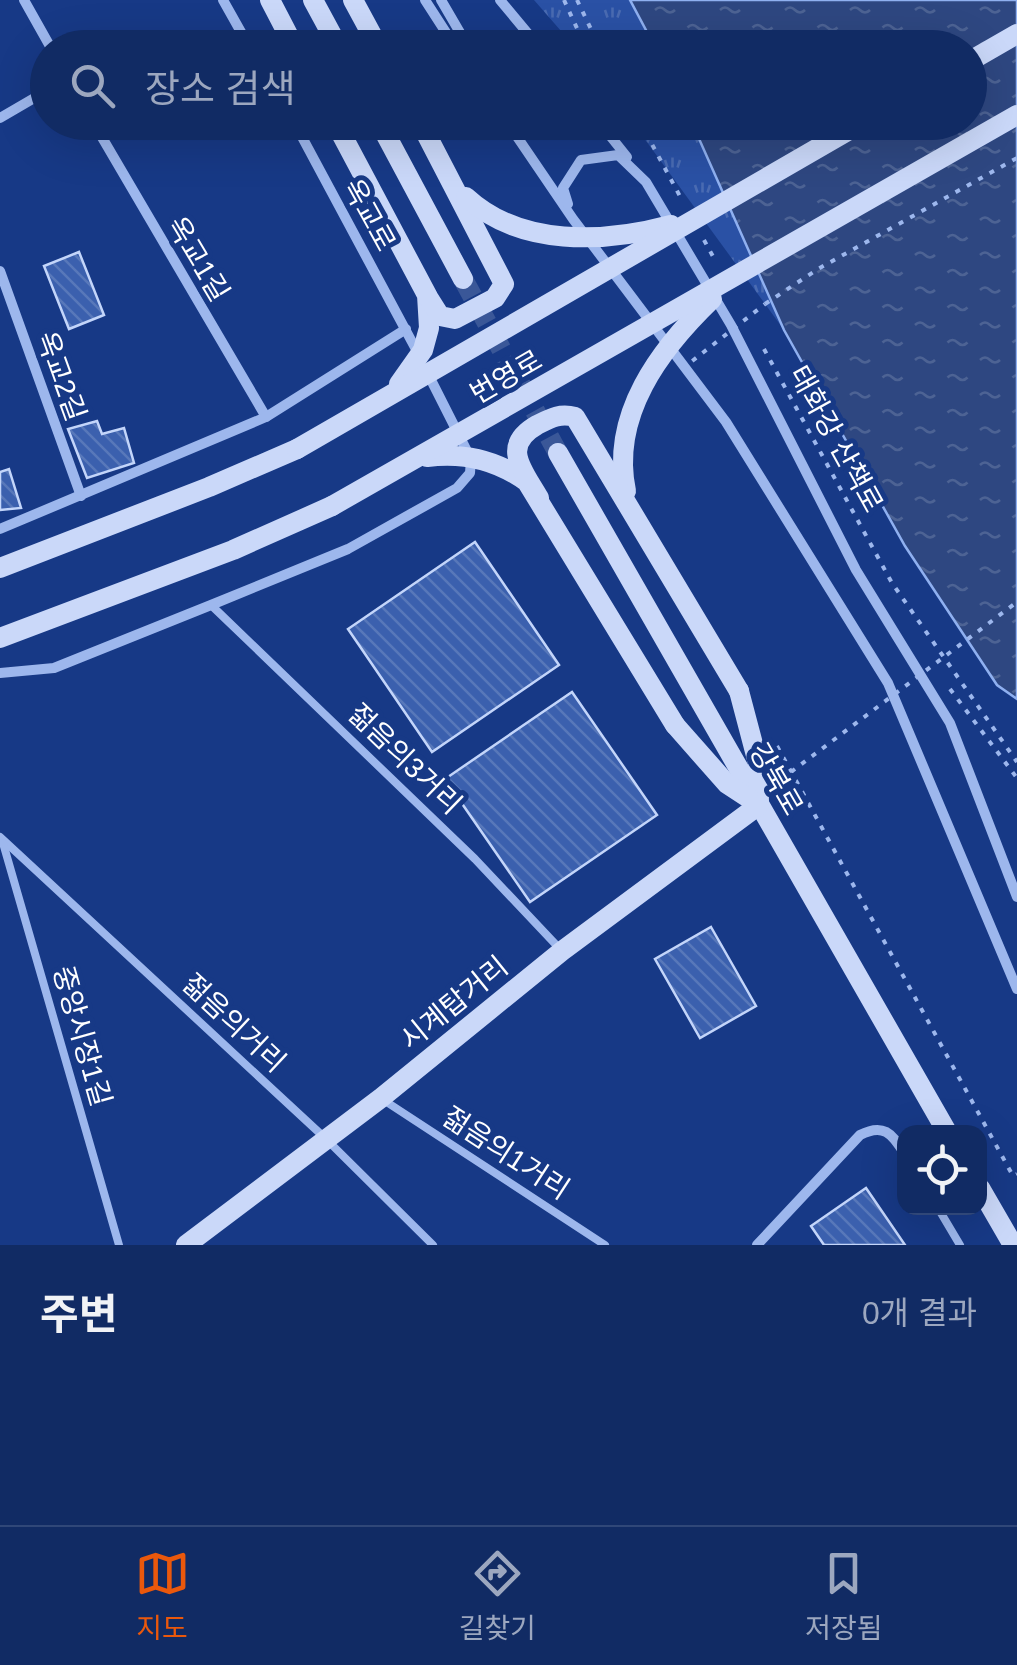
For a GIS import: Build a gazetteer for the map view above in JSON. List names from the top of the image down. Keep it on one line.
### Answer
{"streets":{"main road":["번영로","강북로","시계탑거리"],"street":["옥교로","옥교1길","옥교2길"],"lane":["젊음의3거리","젊음의거리","중앙시장1길","젊음의1거리"],"path":["태화강 산책로"]},"crossings":[["옥교로","젊음의3거리"],["젊음의3거리","시계탑거리"],["강북로","시계탑거리"],["시계탑거리","젊음의거리"],["시계탑거리","젊음의1거리"],["젊음의거리","중앙시장1길"]],"page":{"search":"장소 검색","heading":["주변","0개 결과"],"nav":["지도","길찾기","저장됨"]}}
